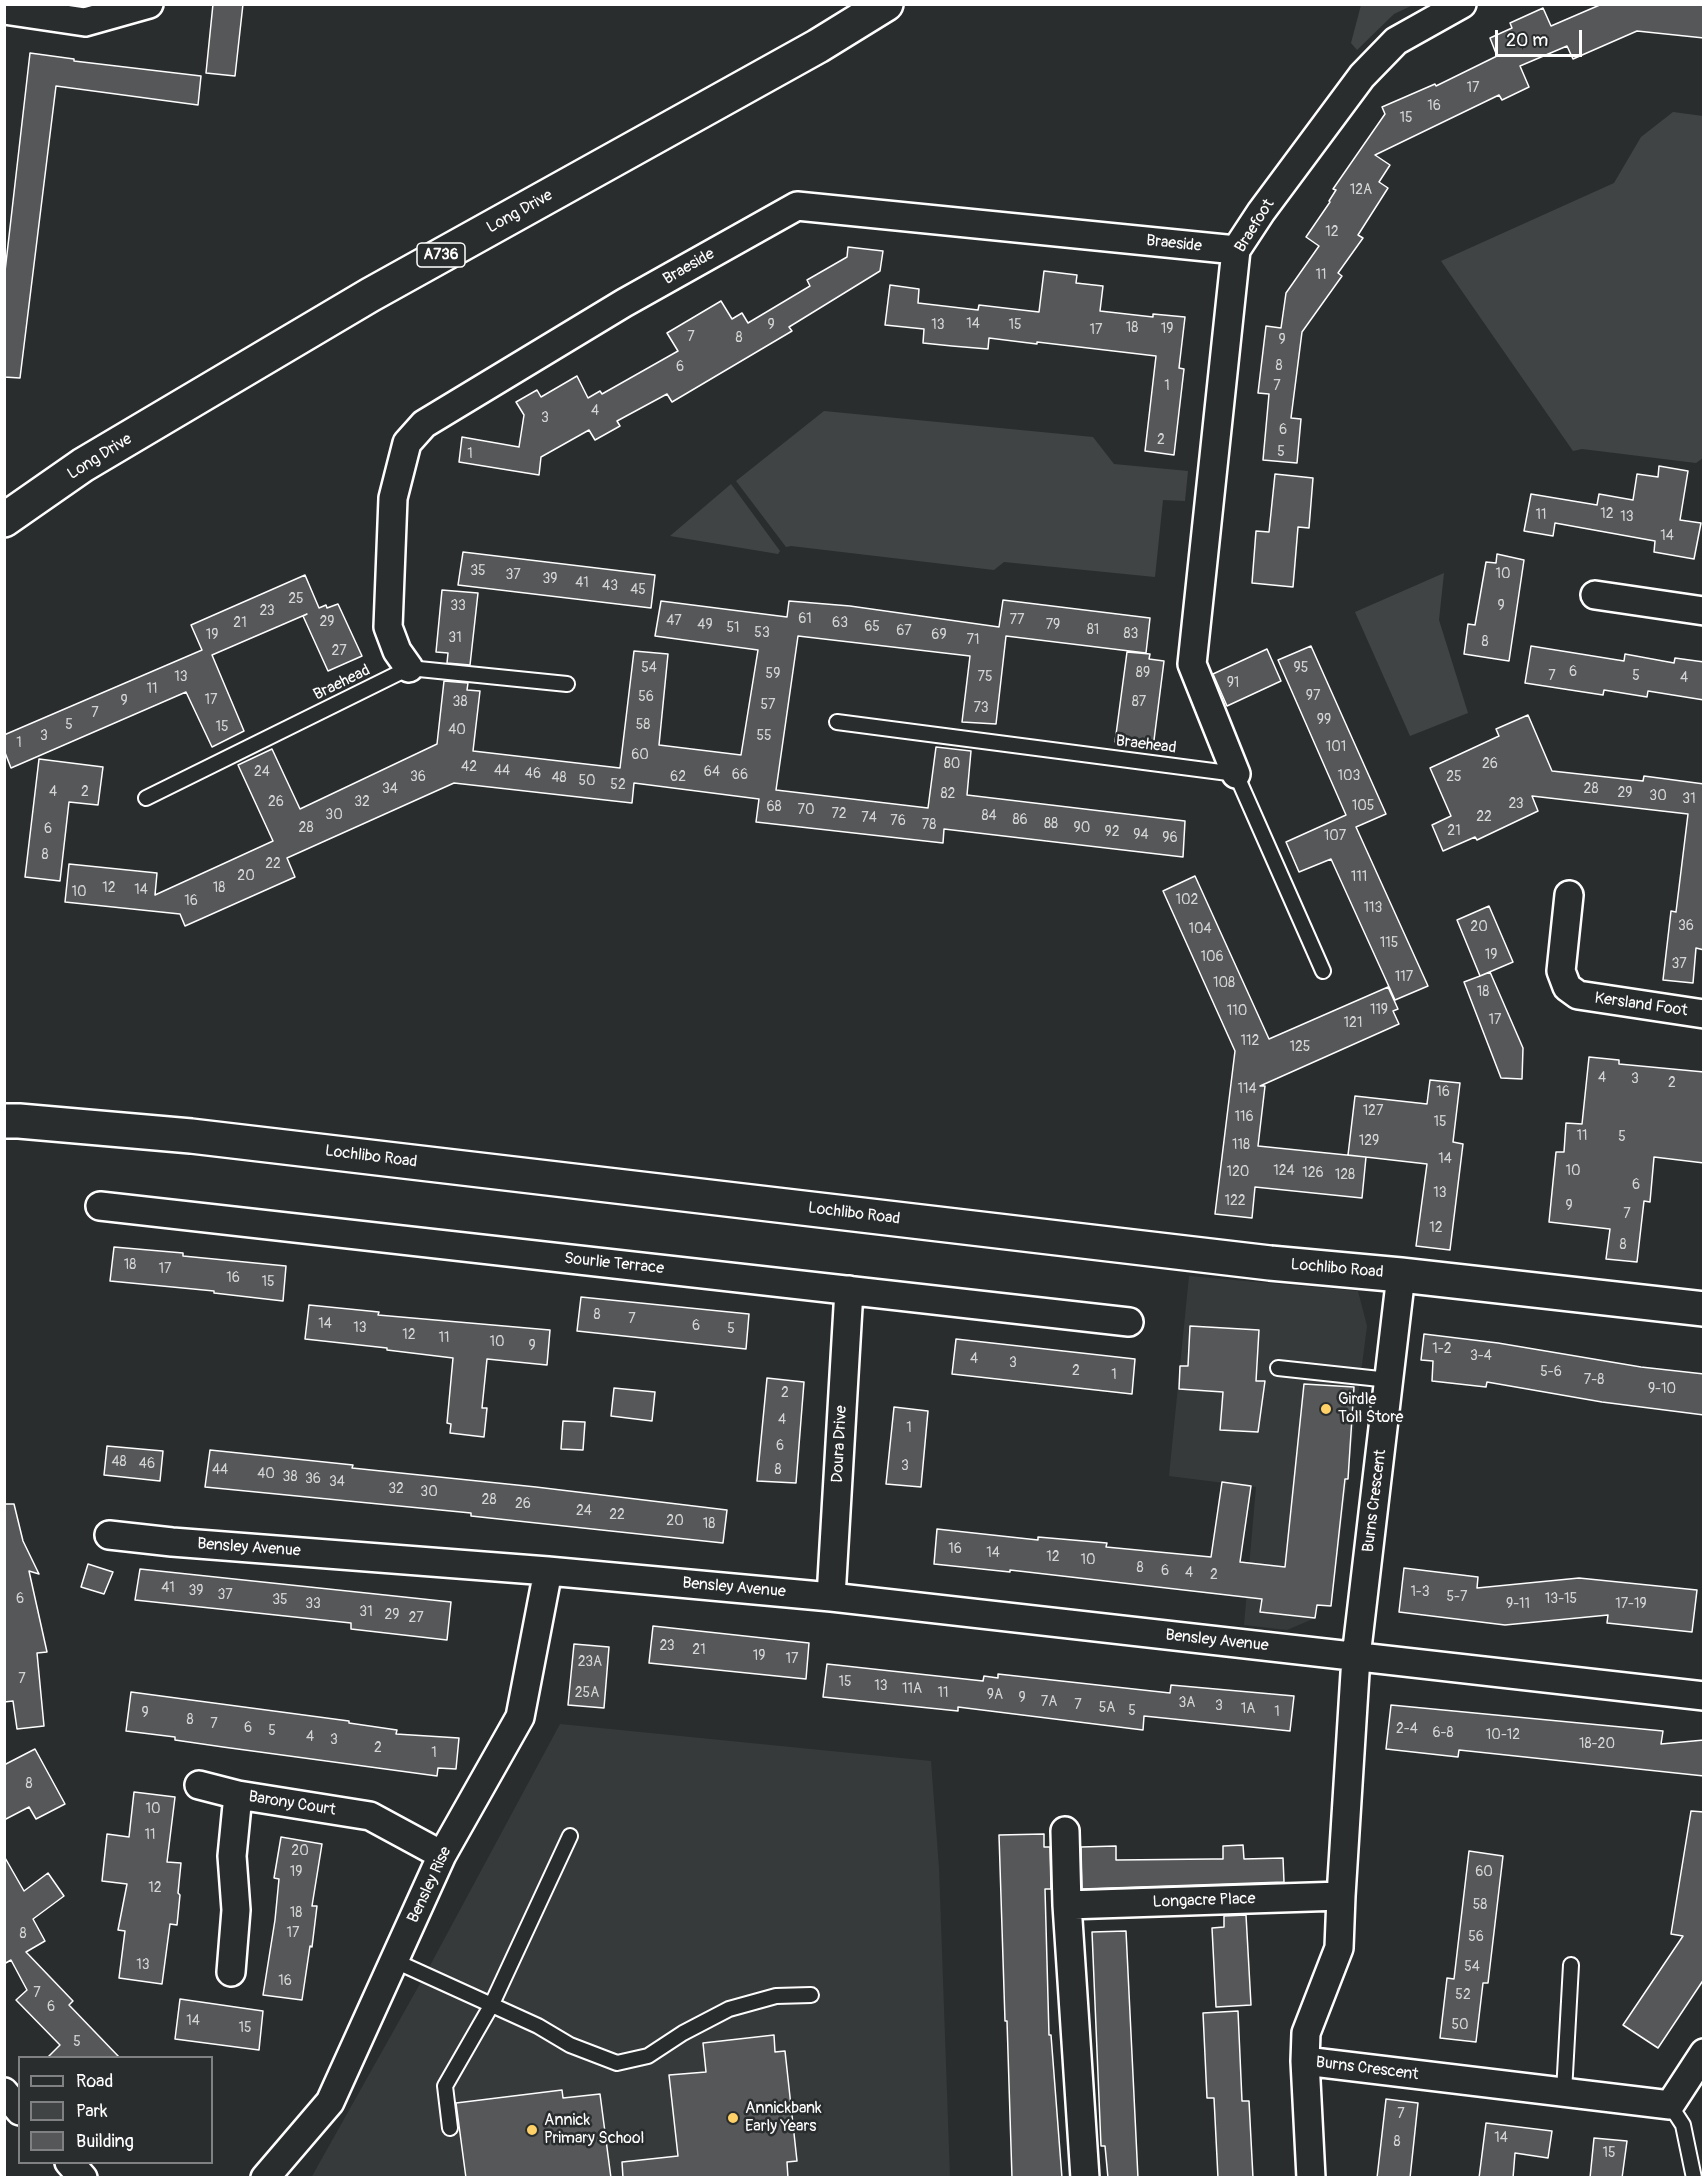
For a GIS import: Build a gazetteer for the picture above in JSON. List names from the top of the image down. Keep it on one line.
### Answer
{"streets":{"street":["Long Drive","Braefoot","Braeside","A736","Kersland Foot","Lochlibo Road","Sourlie Terrace","Doura Drive","Burns Crescent","Bensley Avenue","Barony Court","Bensley Rise","Longacre Place"],"lane":["Braehead"]},"crossings":[["Braefoot","Braeside"],["Braefoot","Braehead"],["Braeside","Braehead"],["Lochlibo Road","Burns Crescent"],["Sourlie Terrace","Doura Drive"],["Doura Drive","Bensley Avenue"],["Burns Crescent","Bensley Avenue"],["Burns Crescent","Longacre Place"],["Bensley Avenue","Bensley Rise"],["Barony Court","Bensley Rise"]],"places":["Girdle Toll Store","Annickbank Early Years","Annick Primary School"],"house_numbers":["17","16","15","12A","12","11","14","9","13","15","18","19","17","7","8","9","8","6","1","7","4","3","6","2","5","1","12","11","13","14","35","10","37","39","41","43","45","25","33","9","23","61","77","47","29","21","63","49","79","65","51","81","67","53","83","19","69","31","71","8","27","54","95","6","89","59","7","5","13","75","4","91","11","97","56","17","9","38","87","57","73","7","99","5","58","15","40","3","55","1","101","60","80","26","42","44","24","64","46","66","103","36","62","25","48","50","52","34","28","4","2","29","82","30","31","26","32","23","105","68","70","72","30","84","22","74","86","76","88","78","28","90","6","21","92","94","107","96","8","22","20","111","12","18","14","10","102","16","113","36","20","104","115","19","106","37","117","108","18","119","110","17","121","112","125","4","3","2","114","16","127","116","15","11","5","129","118","14","124","10","120","126","128","6","13","122","9","7","12","8","18","17","16","15","8","7","14","6","13","5","12","11","10","9","1-2","3-4","4","3","2","5-6","1","7-8","9-10","2","4","1","6","48","46","3","44","8","40","38","36","34","32","30","28","26","24","22","20","18","16","14","12","10","8","6","4","2","41","39","1-3","37","5-7","6","13-15","35","33","9-11","17-19","31","29","27","23","21","19","17","23A","7","15","13","11A","25A","11","9A","9","7A","3A","7","3","5A","1A","5","1","9","8","7","6","2-4","5","6-8","10-12","4","3","18-20","2","1","8","10","11","20","19","60","12","58","18","17","8","56","13","54","16","7","52","6","14","50","15","5","7","14","8","15"],"legend":["Road","Park","Building"],"scale_bar":"20 m"}
